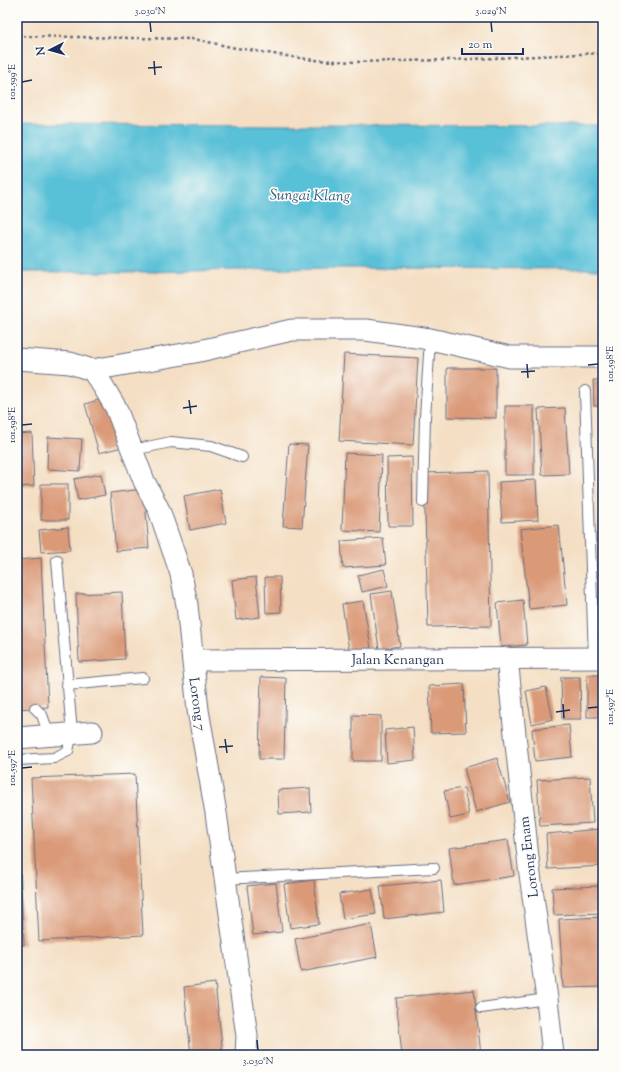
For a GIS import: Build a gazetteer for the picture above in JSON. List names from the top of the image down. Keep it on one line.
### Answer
{"streets":{"street":["Jalan Kenangan","Lorong 7","Lorong Enam"]},"crossings":[["Jalan Kenangan","Lorong 7"],["Jalan Kenangan","Lorong Enam"]],"water":["Sungai Klang"],"scale_bar":"20 m","north":"left","coordinates":["3.030°N","3.029°N","101.599°E","101.598°E","101.597°E"]}
